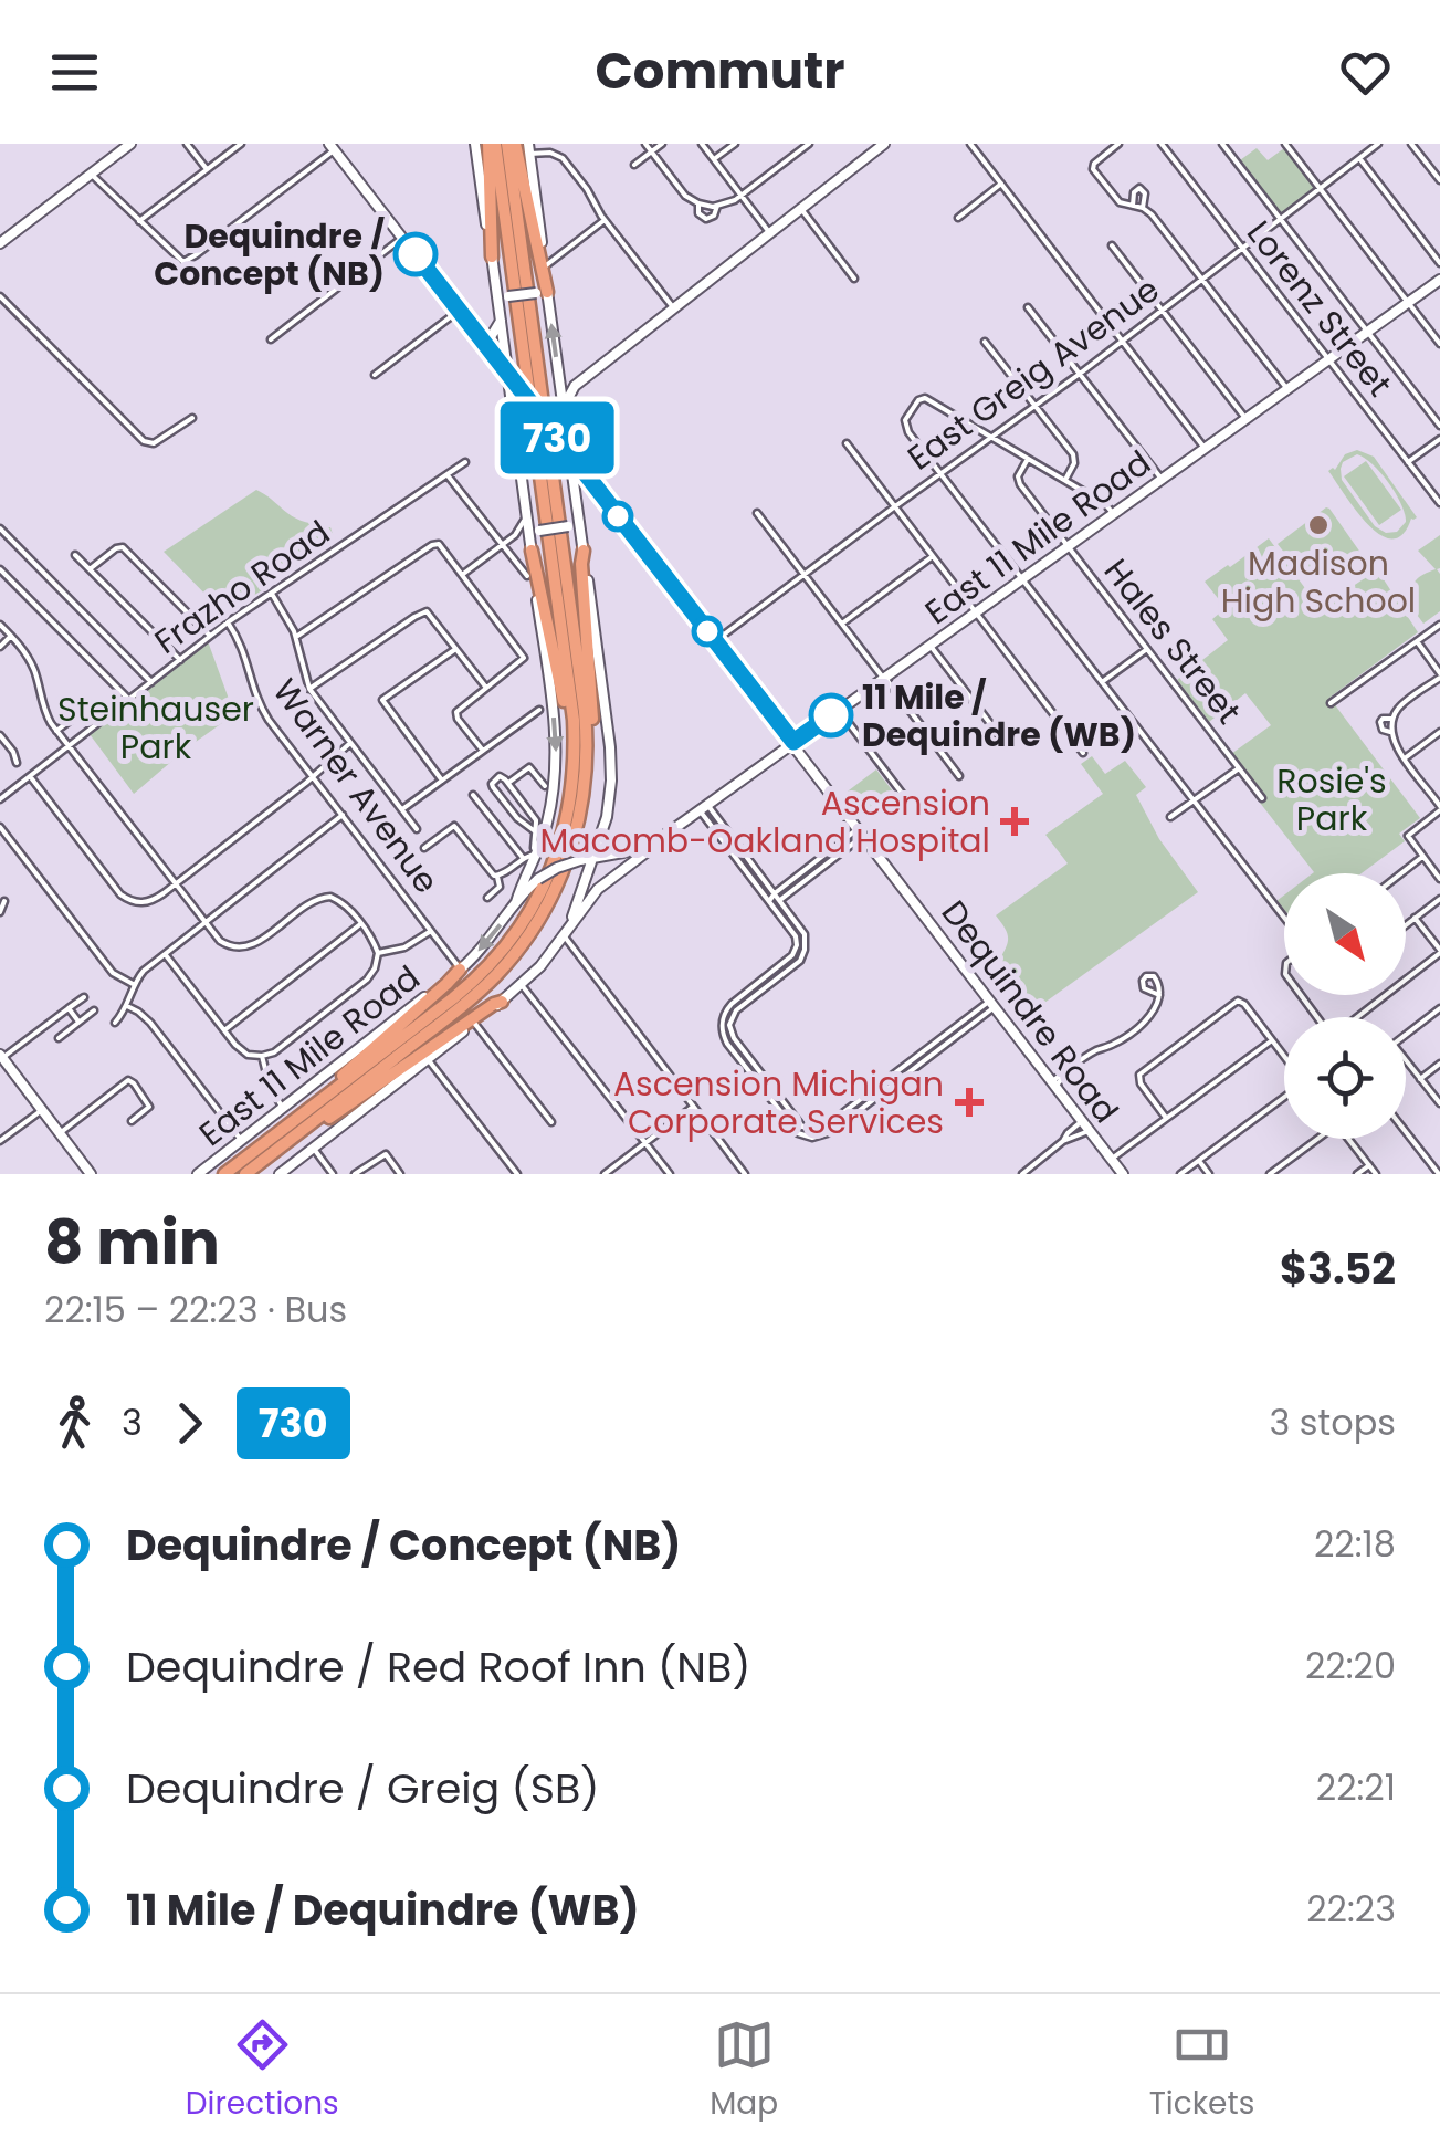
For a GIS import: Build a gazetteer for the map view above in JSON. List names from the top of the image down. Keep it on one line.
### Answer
{"streets":{"main road":["East 11 Mile Road","Dequindre Road"],"street":["Lorenz Street","East Greig Avenue","Frazho Road","Hales Street","Warner Avenue"]},"crossings":[["Lorenz Street","East Greig Avenue"],["Lorenz Street","East 11 Mile Road"],["East Greig Avenue","Dequindre Road"],["East 11 Mile Road","Hales Street"],["East 11 Mile Road","Warner Avenue"],["East 11 Mile Road","Dequindre Road"],["Frazho Road","Warner Avenue"]],"parks":["Steinhauser Park","Rosie's Park"],"places":{"other":["Dequindre / Concept (NB)","Madison High School","11 Mile / Dequindre (WB)"],"health":["Ascension Macomb-Oakland Hospital","Ascension Michigan Corporate Services"]},"lines":["bus line 730"],"north":"bottom right","page":{"header":"Commutr","on_map":"730","heading":["8 min","22:15 – 22:23 · Bus","$3.52"],"legs":["3","730","3 stops"],"list":[{"name":"Dequindre / Concept (NB)","value":"22:18"},{"name":"Dequindre / Red Roof Inn (NB)","value":"22:20"},{"name":"Dequindre / Greig (SB)","value":"22:21"},{"name":"11 Mile / Dequindre (WB)","value":"22:23"}],"tabs":["Directions","Map","Tickets"]}}
